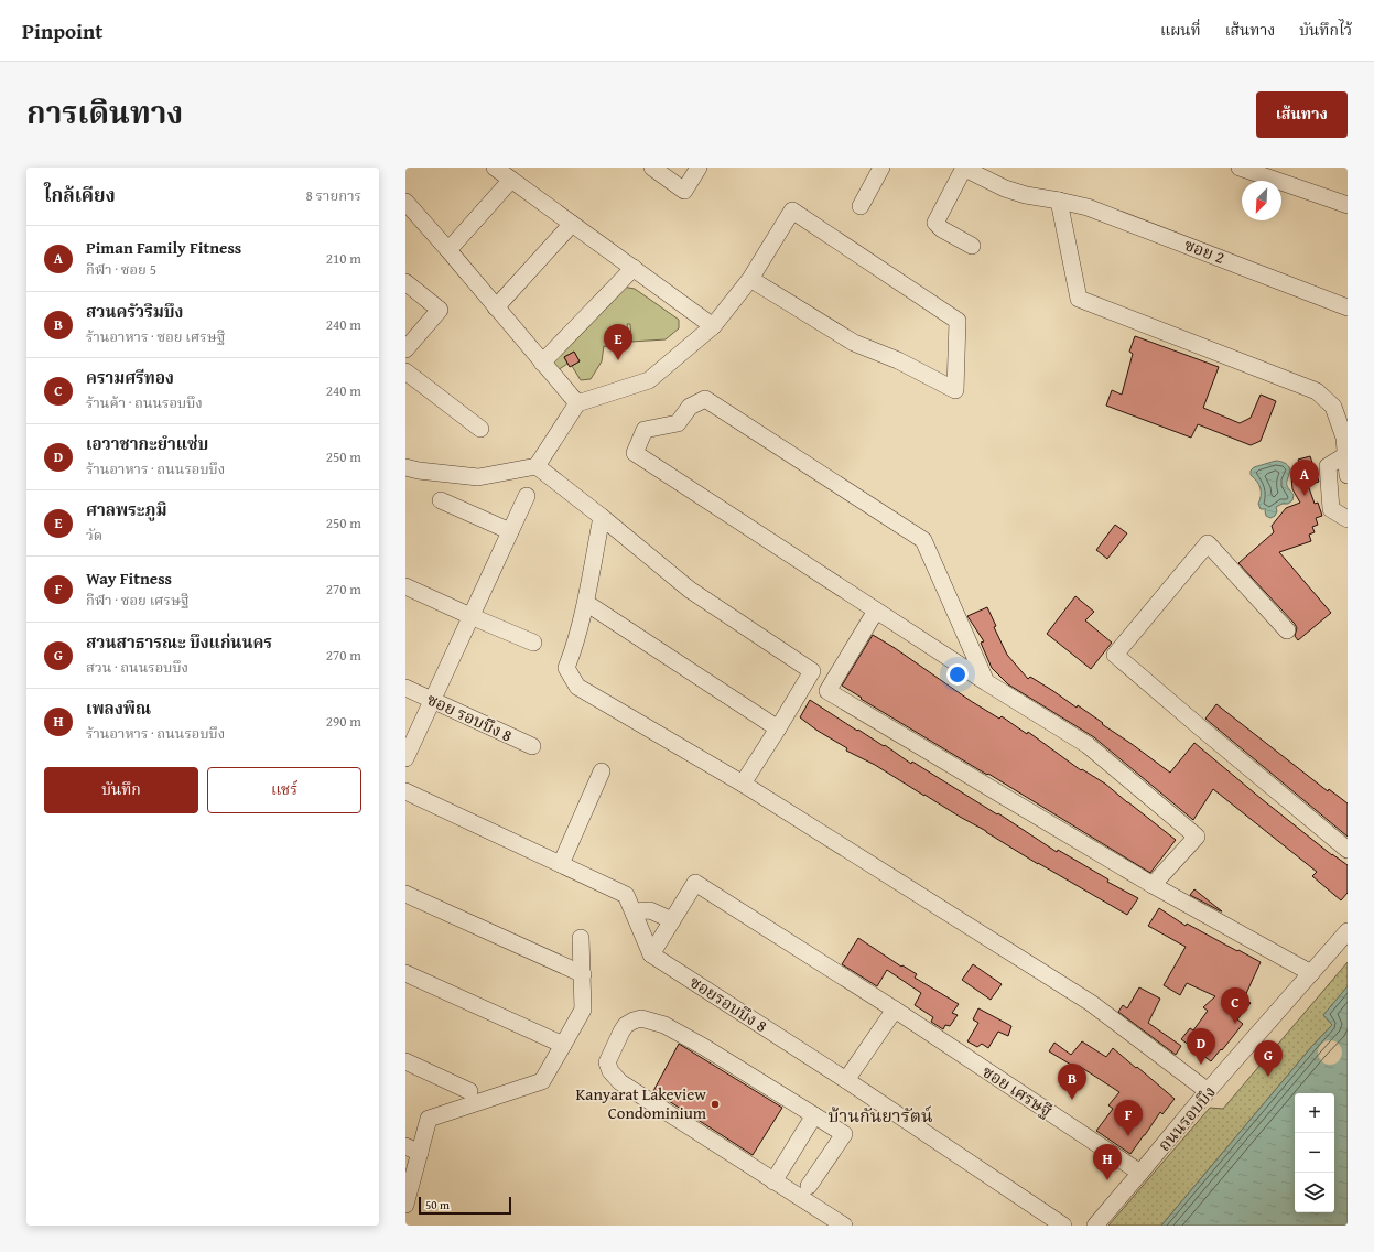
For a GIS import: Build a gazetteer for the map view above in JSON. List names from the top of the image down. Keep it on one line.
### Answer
{"streets":{"street":["ซอย 2","ซอย รอบบึง 8","ซอยรอบบึง 8","ซอย เศรษฐี","ถนนรอบบึง"]},"crossings":[["ซอย เศรษฐี","ถนนรอบบึง"]],"districts":["บ้านกันยารัตน์"],"places":["Kanyarat Lakeview Condominium"],"scale_bar":"50 m","north":"bottom left","page":{"header":"Pinpoint","nav":["แผนที่","เส้นทาง","บันทึกไว้"],"title":"การเดินทาง","buttons":["เส้นทาง",["บันทึก","แชร์"]],"heading":["ใกล้เคียง","8 รายการ"],"list":[{"mark":"A","name":"Piman Family Fitness","note":"กีฬา · ซอย 5","value":"210 m"},{"mark":"B","name":"สวนครัวริมบึง","note":"ร้านอาหาร · ซอย เศรษฐี","value":"240 m"},{"mark":"C","name":"ครามศรีทอง","note":"ร้านค้า · ถนนรอบบึง","value":"240 m"},{"mark":"D","name":"เอวาชากะยำแซ่บ","note":"ร้านอาหาร · ถนนรอบบึง","value":"250 m"},{"mark":"E","name":"ศาลพระภูมิ","note":"วัด","value":"250 m"},{"mark":"F","name":"Way Fitness","note":"กีฬา · ซอย เศรษฐี","value":"270 m"},{"mark":"G","name":"สวนสาธารณะ บึงแก่นนคร","note":"สวน · ถนนรอบบึง","value":"270 m"},{"mark":"H","name":"เพลงพิณ","note":"ร้านอาหาร · ถนนรอบบึง","value":"290 m"}],"pins":["E","A","C","D","G","B","F","H"],"map_buttons":["+","−"],"scale":"50 m"}}
